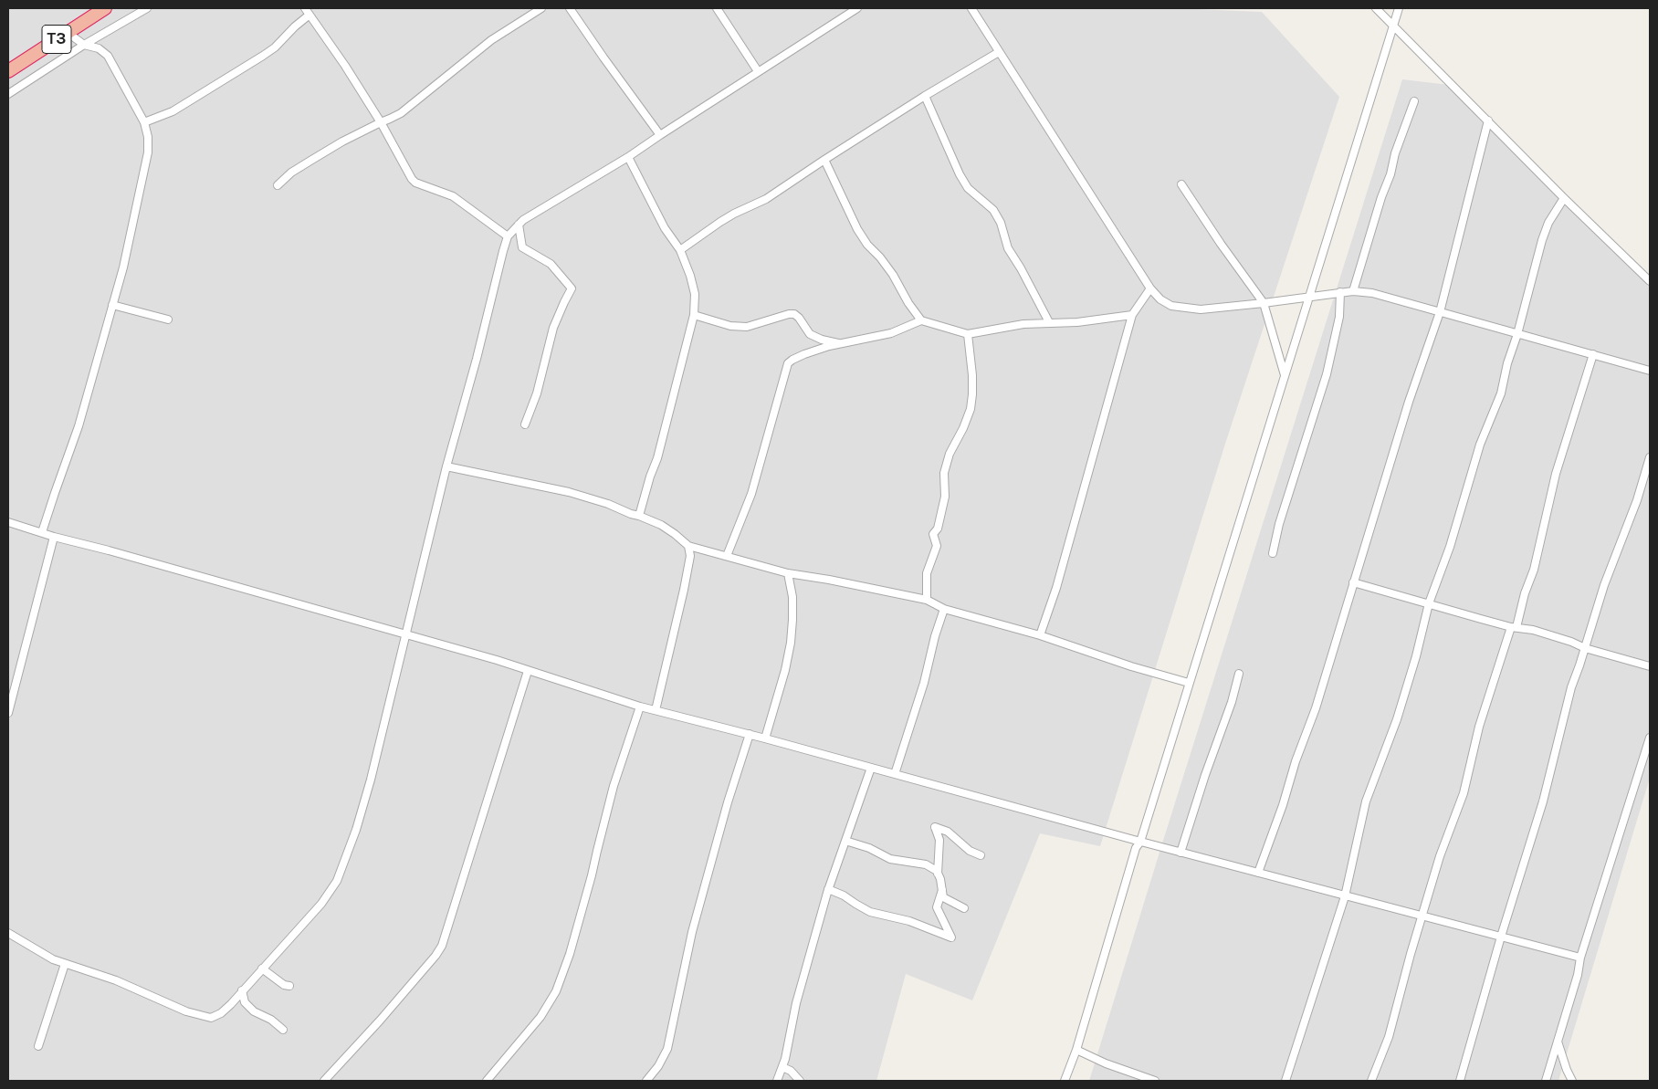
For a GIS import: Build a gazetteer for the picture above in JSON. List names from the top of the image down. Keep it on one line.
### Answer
{"streets":{"highway":["T3"]}}
